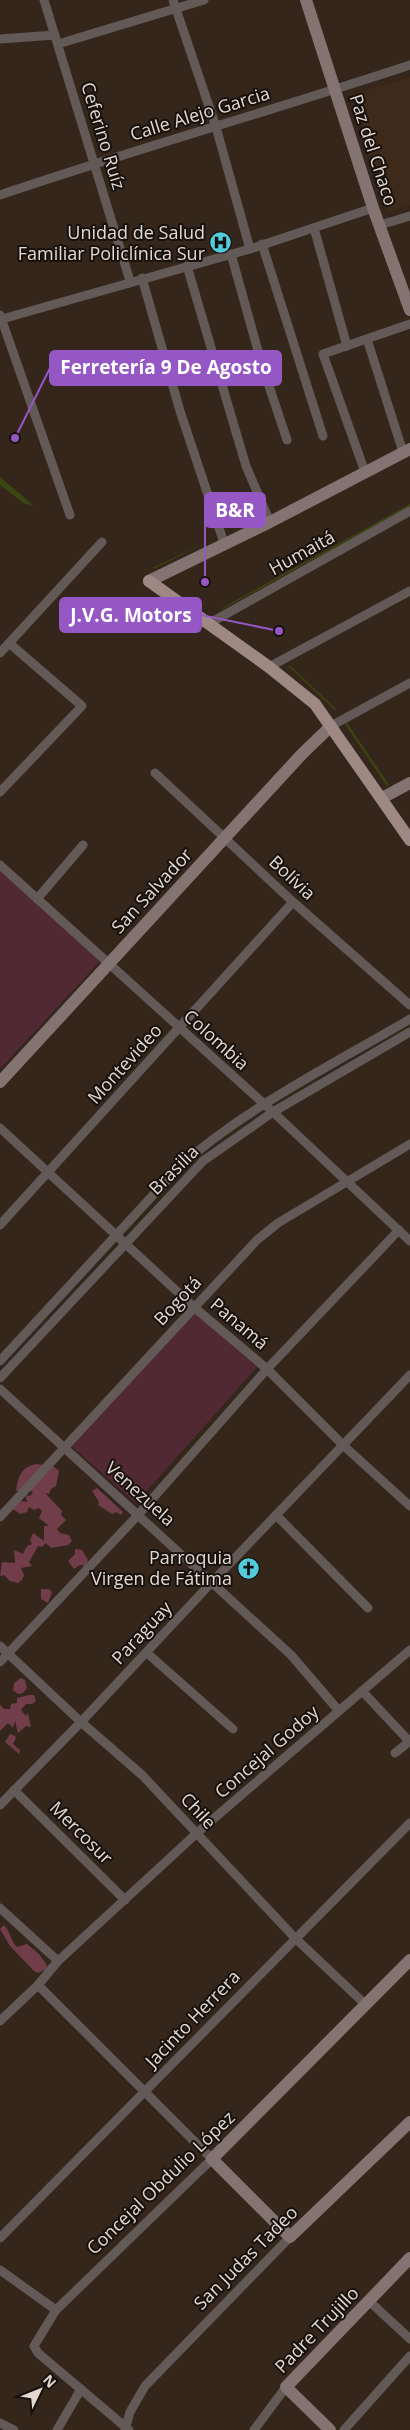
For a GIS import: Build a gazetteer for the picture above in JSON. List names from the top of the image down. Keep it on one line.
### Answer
{"streets":{"street":["Calle Alejo Garcia","Ceferino Ruíz","Paz del Chaco","Humaitá","Bolívia","San Salvador","Colombia","Montevideo","Brasilia","Bogotá","Panamá","Venezuela","Paraguay","Concejal Godoy","Chile","Mercosur","Jacinto Herrera","Concejal Obdulio López","San Judas Tadeo","Padre Trujillo"]},"crossings":[["Calle Alejo Garcia","Ceferino Ruíz"],["Calle Alejo Garcia","Paz del Chaco"],["Bolívia","San Salvador"],["Bolívia","Montevideo"],["San Salvador","Colombia"],["Colombia","Montevideo"],["Colombia","Brasilia"],["Colombia","Bogotá"],["Montevideo","Panamá"],["Brasilia","Panamá"],["Bogotá","Panamá"],["Bogotá","Venezuela"],["Panamá","Paraguay"],["Venezuela","Paraguay"],["Venezuela","Concejal Godoy"],["Paraguay","Chile"],["Paraguay","Mercosur"],["Concejal Godoy","Chile"],["Concejal Godoy","Mercosur"],["Chile","Jacinto Herrera"],["Chile","Concejal Obdulio López"],["Concejal Obdulio López","San Judas Tadeo"]],"places":{"hospital":["Unidad de Salud Familiar Policlínica Sur"],"other":["Ferretería 9 De Agosto","B&R","J.V.G. Motors"],"church":["Parroquia Virgen de Fátima"]},"north":"top right"}
